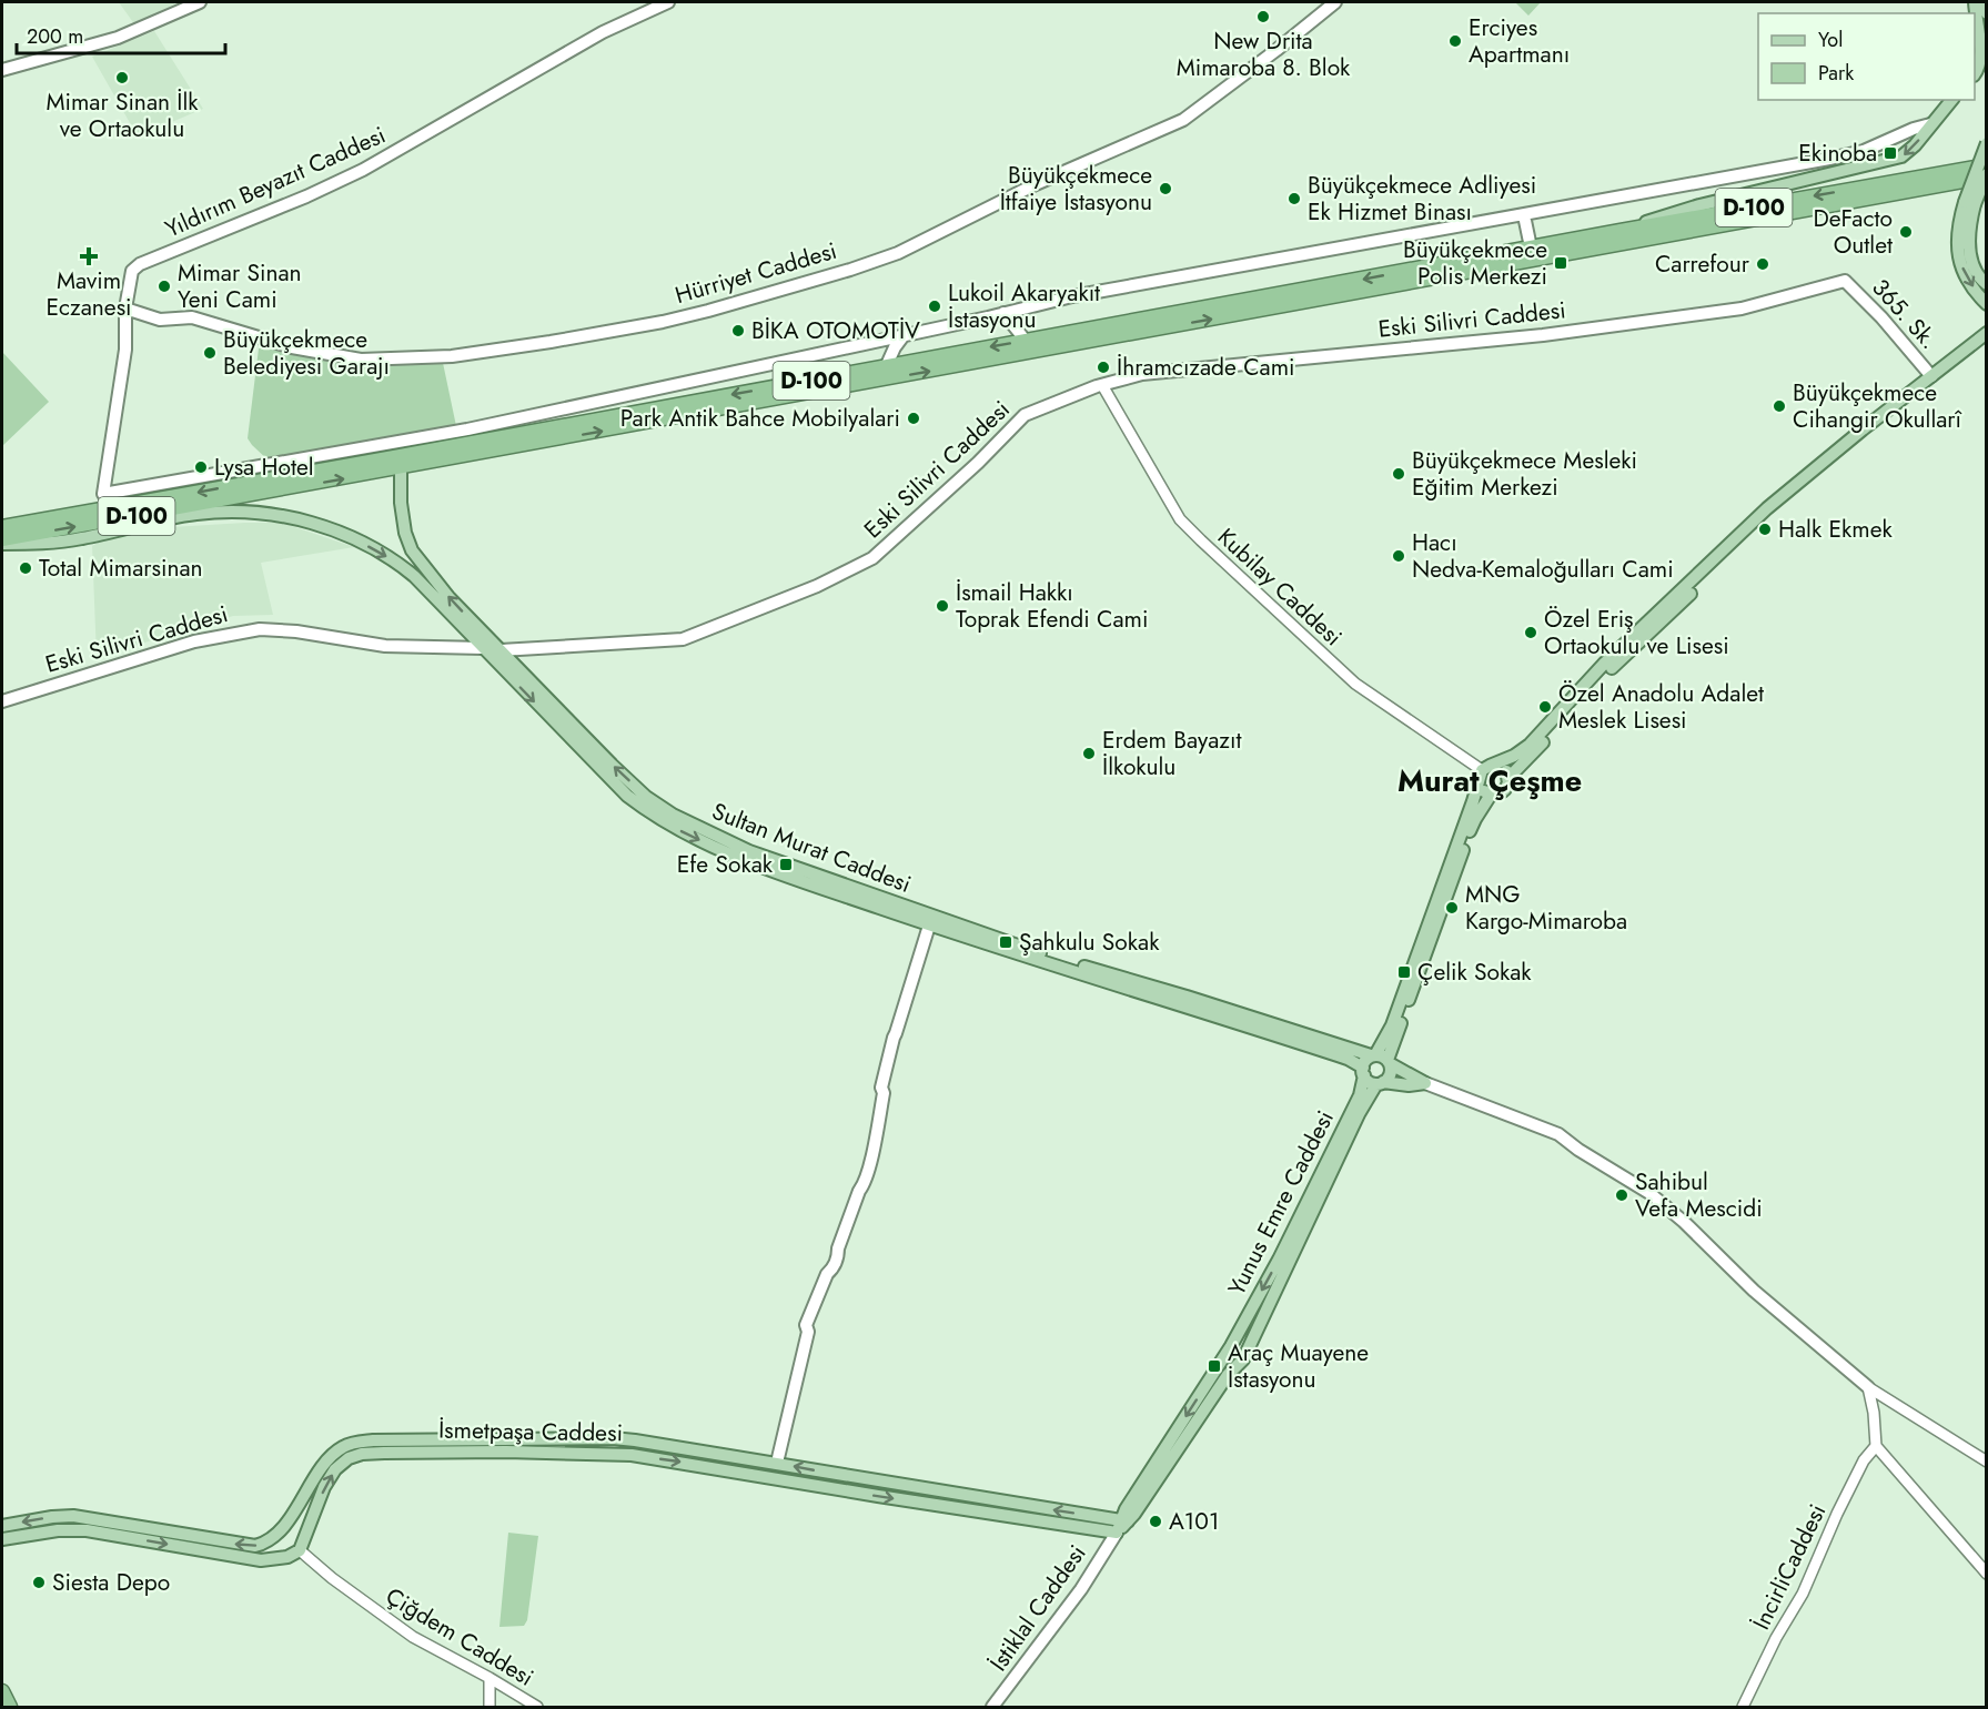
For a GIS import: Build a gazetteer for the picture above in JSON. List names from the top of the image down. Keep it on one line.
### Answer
{"streets":{"highway":["D-100"],"main road":["Yıldırım Beyazıt Caddesi","Hürriyet Caddesi","365. Sk.","Eski Silivri Caddesi","Sultan Murat Caddesi","Yunus Emre Caddesi","İsmetpaşa Caddesi","İstiklal Caddesi"],"street":["Kubilay Caddesi","İncirliCaddesi","Çiğdem Caddesi"]},"crossings":[["Yıldırım Beyazıt Caddesi","Hürriyet Caddesi"],["D-100","Sultan Murat Caddesi"],["365. Sk.","Eski Silivri Caddesi"],["Eski Silivri Caddesi","Kubilay Caddesi"],["Eski Silivri Caddesi","Sultan Murat Caddesi"],["Sultan Murat Caddesi","Yunus Emre Caddesi"],["Yunus Emre Caddesi","İsmetpaşa Caddesi"],["İsmetpaşa Caddesi","İstiklal Caddesi"],["İsmetpaşa Caddesi","Çiğdem Caddesi"]],"districts":["Murat Çeşme"],"places":{"other":["New Drita Mimaroba 8. Blok","Erciyes Apartmanı","Mimar Sinan İlk ve Ortaokulu","Büyükçekmece İtfaiye İstasyonu","Büyükçekmece Adliyesi Ek Hizmet Binası","DeFacto Outlet","Carrefour","Mimar Sinan Yeni Cami","Lukoil Akaryakıt İstasyonu","BİKA OTOMOTİV","Büyükçekmece Belediyesi Garajı","İhramcızade Cami","Büyükçekmece Cihangir Okullarî","Park Antik Bahce Mobilyalari","Lysa Hotel","Büyükçekmece Mesleki Eğitim Merkezi","Halk Ekmek","Hacı Nedva-Kemaloğulları Cami","Total Mimarsinan","İsmail Hakkı Toprak Efendi Cami","Özel Eriş Ortaokulu ve Lisesi","Özel Anadolu Adalet Meslek Lisesi","Erdem Bayazıt İlkokulu","MNG Kargo-Mimaroba","Sahibul Vefa Mescidi","A101","Siesta Depo"],"transit":["Ekinoba","Büyükçekmece Polis Merkezi","Efe Sokak","Şahkulu Sokak","Çelik Sokak","Araç Muayene İstasyonu"],"health":["Mavim Eczanesi"]},"legend":["Yol","Park"],"scale_bar":"200 m"}
